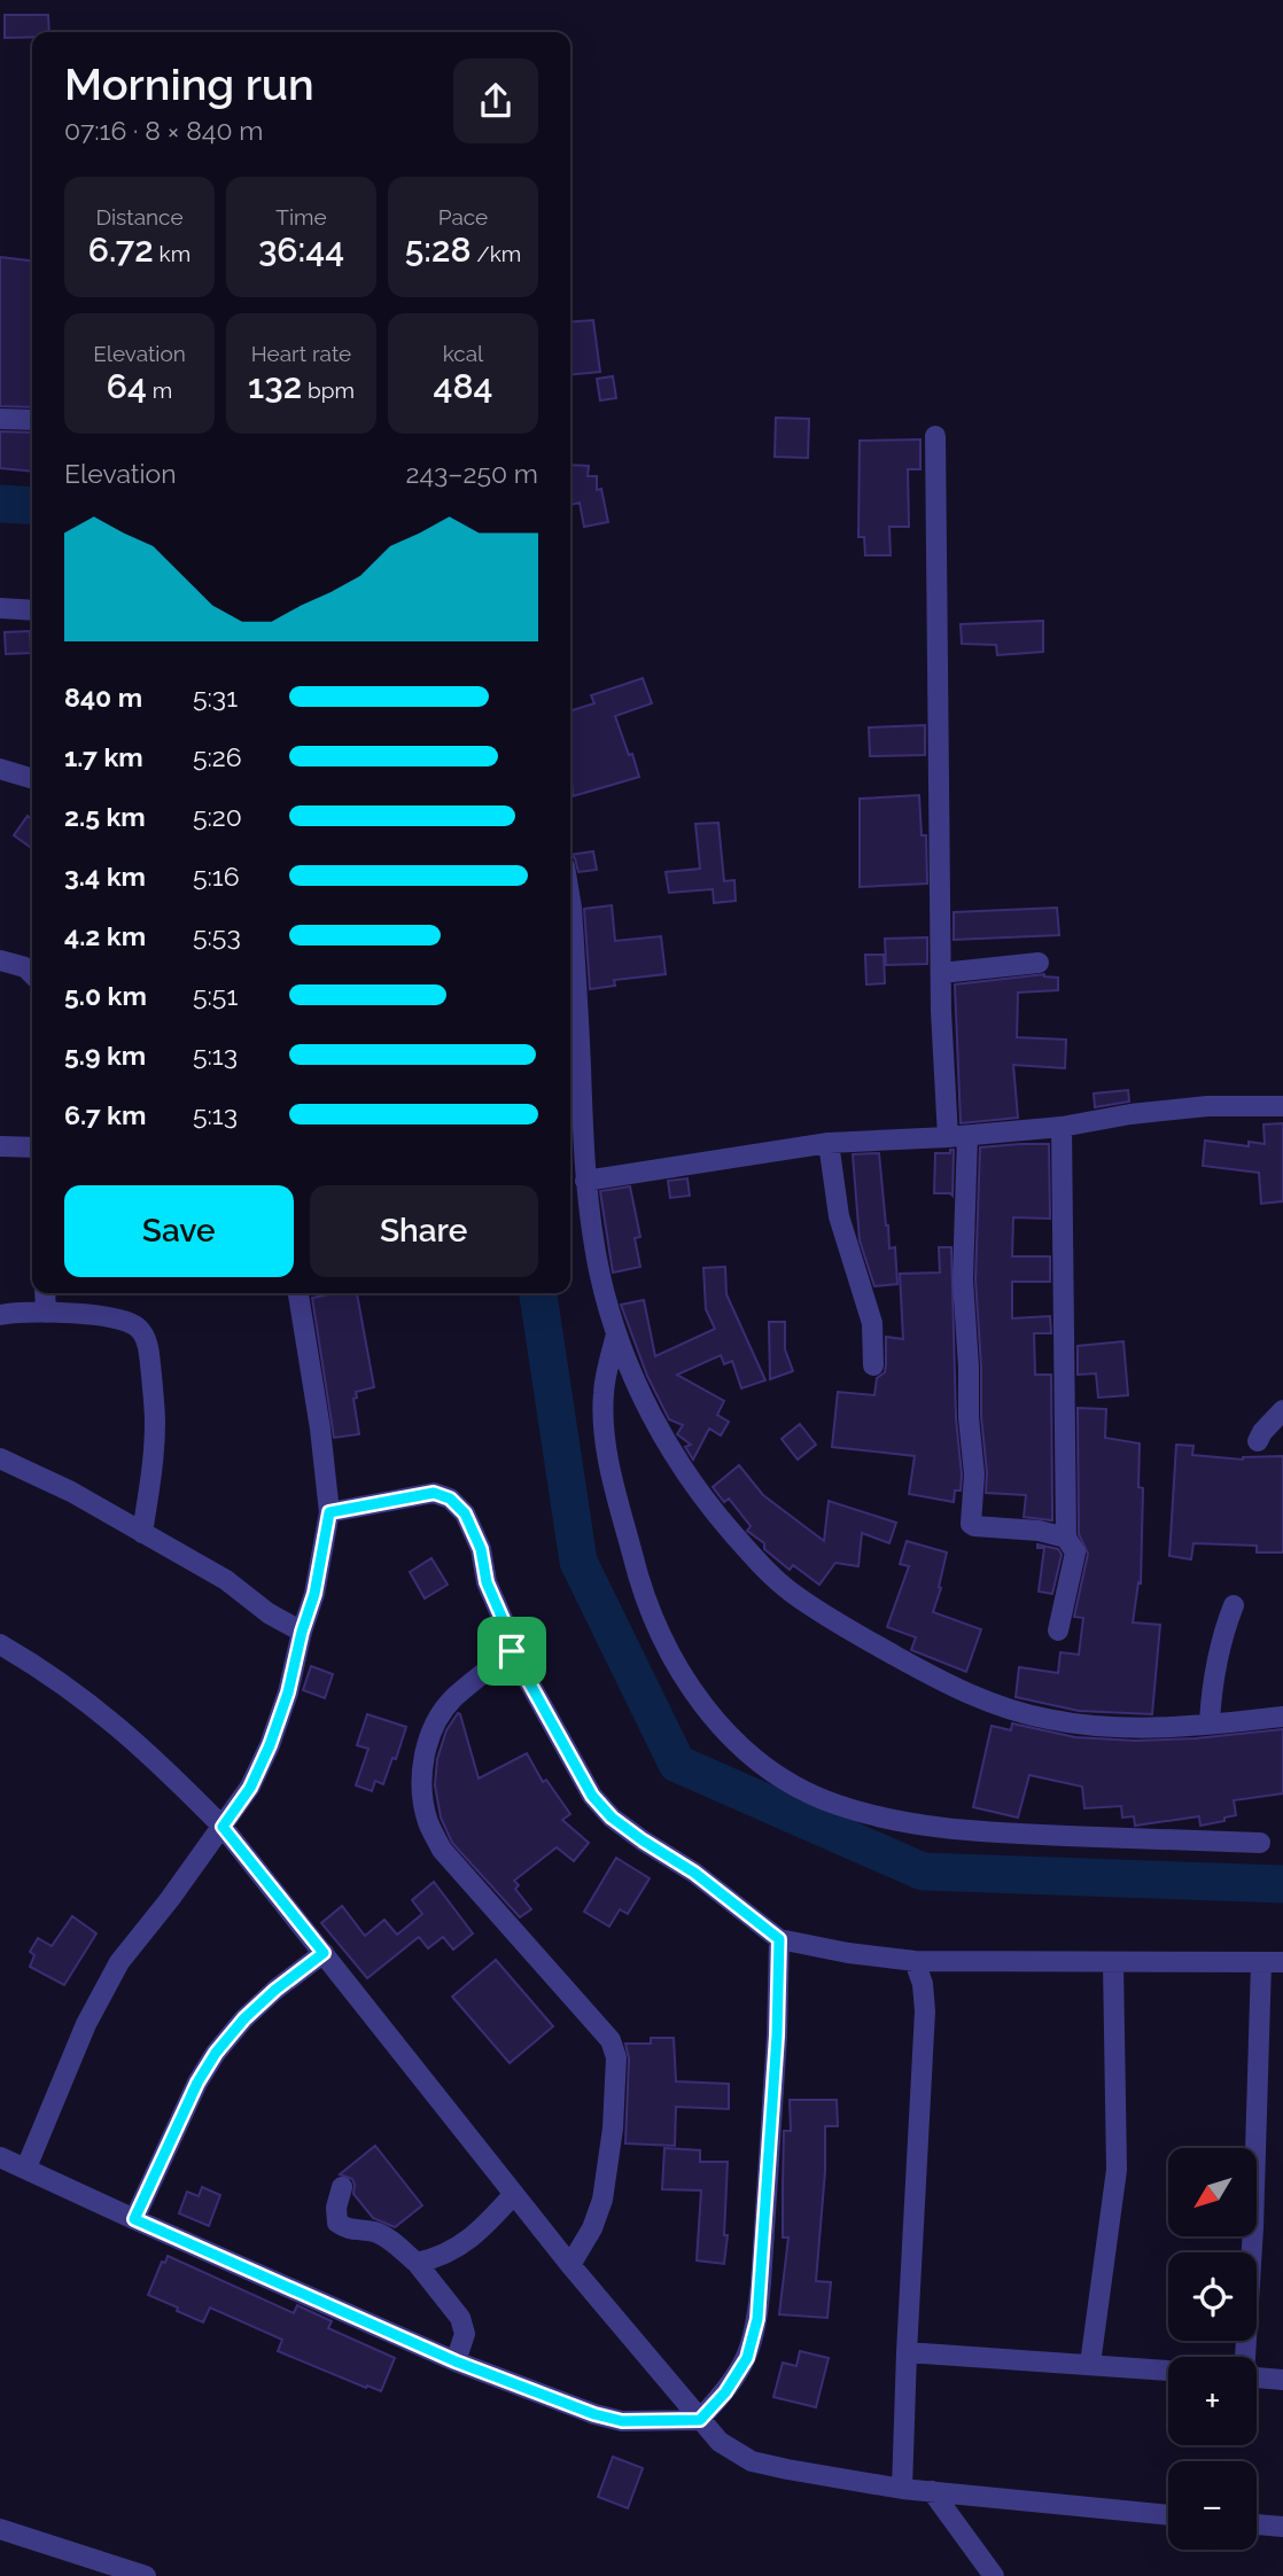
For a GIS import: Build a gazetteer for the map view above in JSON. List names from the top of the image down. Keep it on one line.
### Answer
{"north":"bottom left","page":{"heading":["Morning run","07:16 · 8 × 840 m"],"stats":[["Distance","6.72 km"],["Time","36:44"],["Pace","5:28 /km"],["Elevation","64 m"],["Heart rate","132 bpm"],["kcal","484"]],"chart":["Elevation","243–250 m"],"list":[{"name":"840 m","note":"5:31"},{"name":"1.7 km","note":"5:26"},{"name":"2.5 km","note":"5:20"},{"name":"3.4 km","note":"5:16"},{"name":"4.2 km","note":"5:53"},{"name":"5.0 km","note":"5:51"},{"name":"5.9 km","note":"5:13"},{"name":"6.7 km","note":"5:13"}],"buttons":["Save","Share"],"map_buttons":["+","−"]}}
